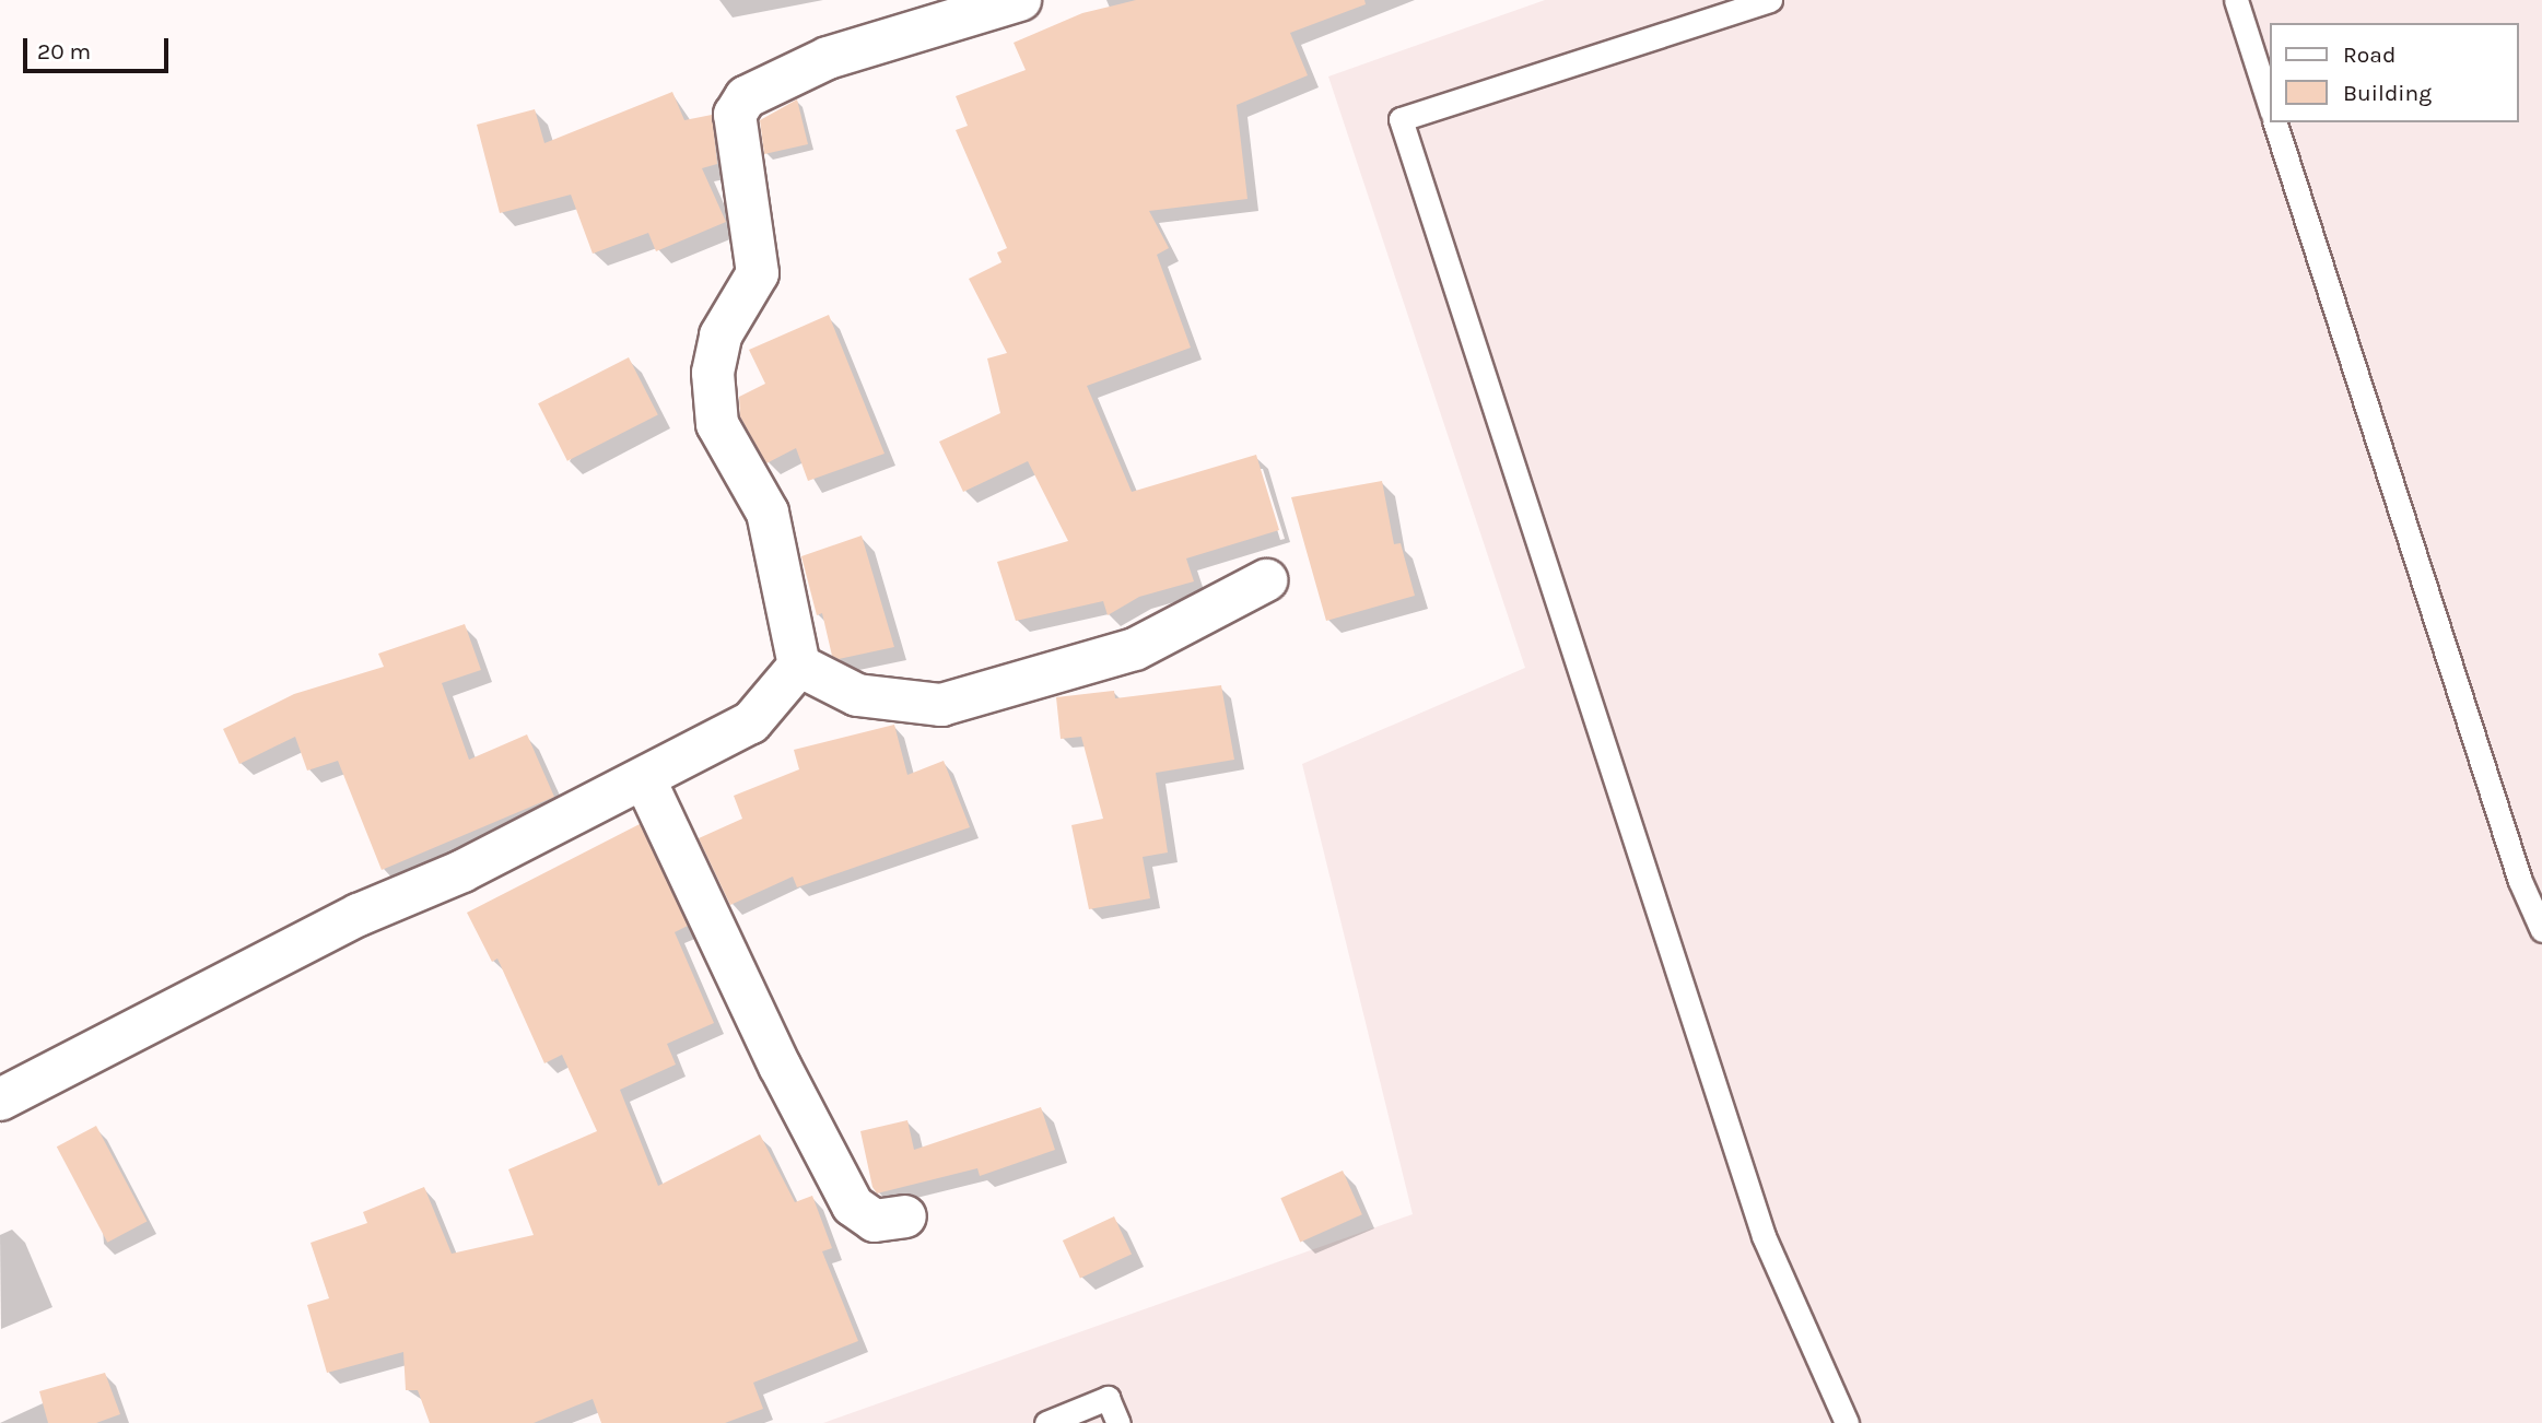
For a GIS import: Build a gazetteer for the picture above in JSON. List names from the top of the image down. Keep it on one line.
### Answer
{"legend":["Road","Building"],"scale_bar":"20 m"}
